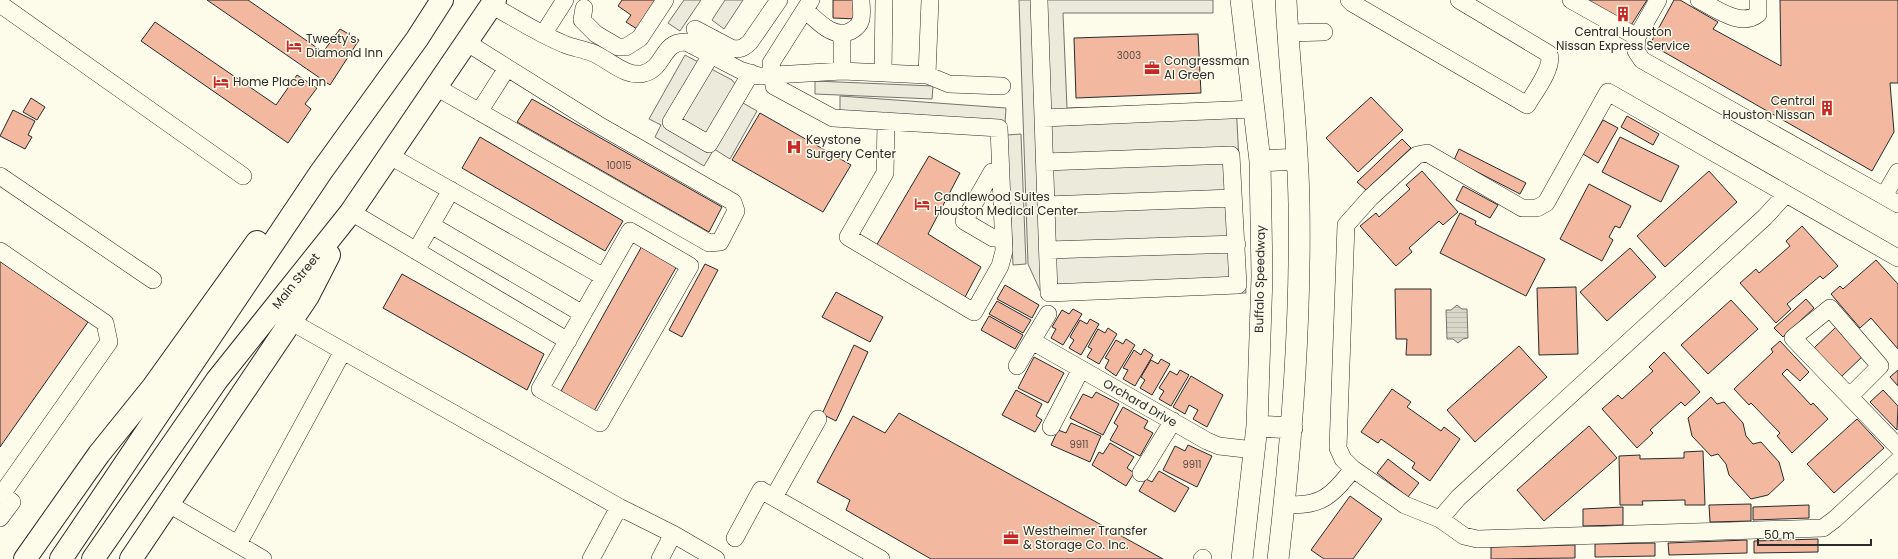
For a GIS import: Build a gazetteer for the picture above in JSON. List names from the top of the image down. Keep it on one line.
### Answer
{"streets":{"highway":["Main Street"],"main road":["Buffalo Speedway"],"street":["Orchard Drive"]},"crossings":[["Buffalo Speedway","Orchard Drive"]],"places":{"building":["Central Houston Nissan Express Service","Central Houston Nissan"],"hotel":["Tweety's Diamond Inn","Home Place Inn","Candlewood Suites Houston Medical Center"],"office":["Congressman Al Green","Westheimer Transfer & Storage Co. Inc."],"hospital":["Keystone Surgery Center"]},"house_numbers":["3003","10015","9911","9911"],"scale_bar":"50 m"}
